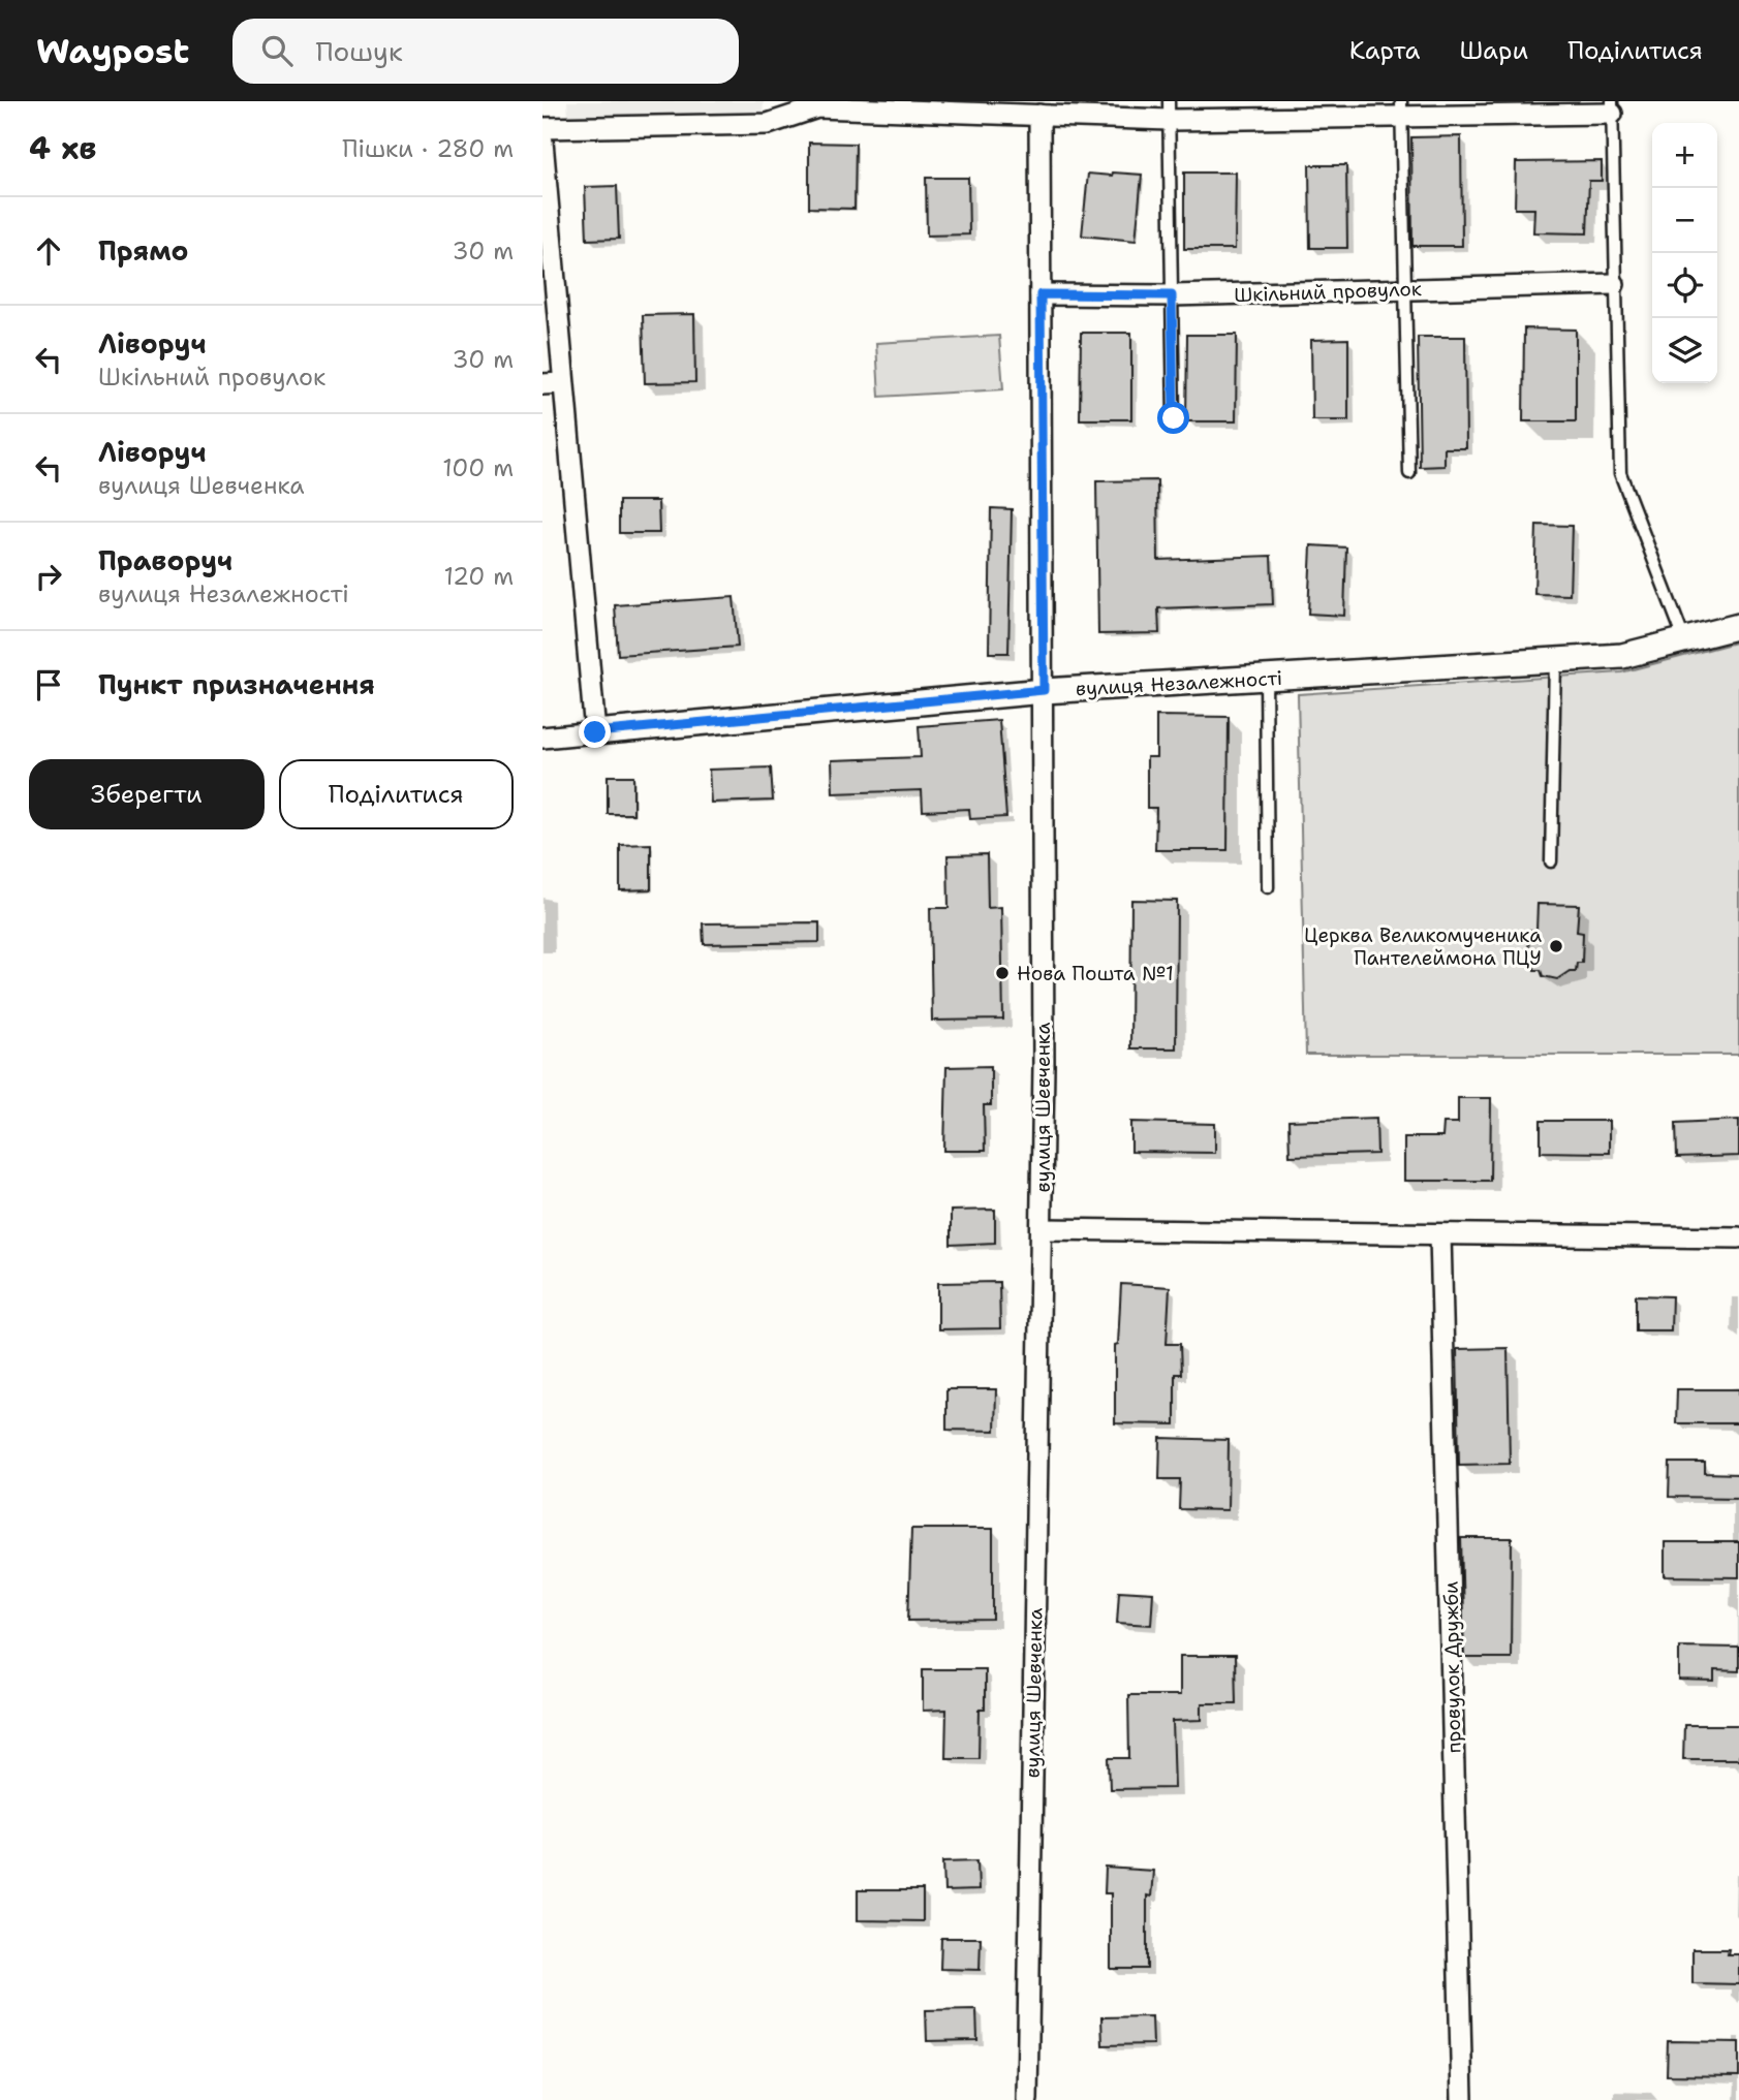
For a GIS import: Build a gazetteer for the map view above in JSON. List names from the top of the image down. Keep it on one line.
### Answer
{"streets":{"street":["Шкільний провулок","вулиця Незалежності","вулиця Шевченка","провулок Дружби"]},"crossings":[["Шкільний провулок","вулиця Шевченка"],["вулиця Незалежності","вулиця Шевченка"]],"places":["Церква Великомученика Пантелеймона ПЦУ","Нова Пошта №1"],"page":{"header":"Waypost","search":"Пошук","nav":["Карта","Шари","Поділитися"],"heading":["4 хв","Пішки · 280 m"],"map_buttons":["+","−"],"list":[["Прямо","30 m"],["Ліворуч","Шкільний провулок","30 m"],["Ліворуч","вулиця Шевченка","100 m"],["Праворуч","вулиця Незалежності","120 m"],"Пункт призначення"],"buttons":["Зберегти","Поділитися"]}}
